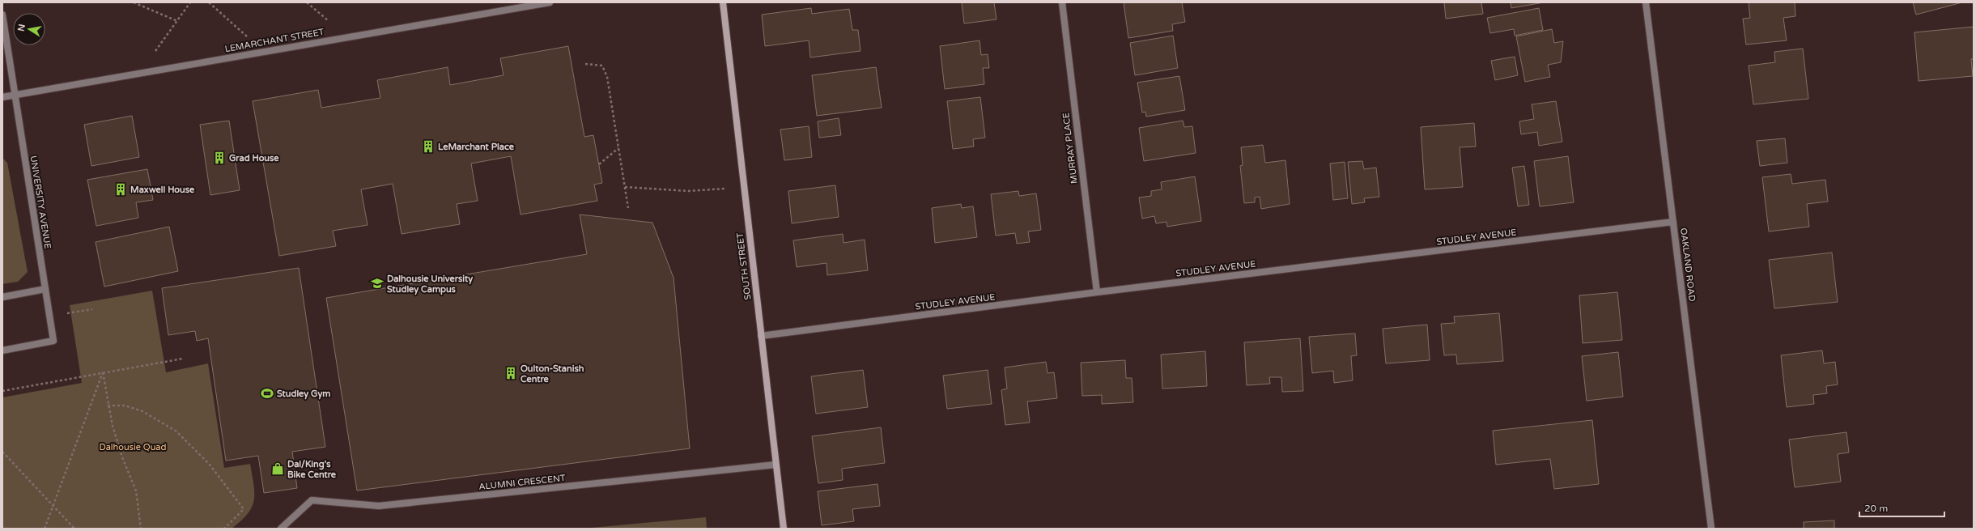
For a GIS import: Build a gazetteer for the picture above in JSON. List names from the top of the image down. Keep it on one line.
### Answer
{"streets":{"main road":["SOUTH STREET"],"street":["LEMARCHANT STREET","MURRAY PLACE","UNIVERSITY AVENUE","STUDLEY AVENUE","OAKLAND ROAD","ALUMNI CRESCENT"]},"crossings":[["LEMARCHANT STREET","UNIVERSITY AVENUE"],["MURRAY PLACE","STUDLEY AVENUE"],["STUDLEY AVENUE","OAKLAND ROAD"],["STUDLEY AVENUE","SOUTH STREET"],["SOUTH STREET","ALUMNI CRESCENT"]],"parks":["Dalhousie Quad"],"places":{"building":["LeMarchant Place","Grad House","Maxwell House","Oulton-Stanish Centre"],"school or university":["Dalhousie University Studley Campus"],"sports":["Studley Gym"],"shop":["Dal/King's Bike Centre"]},"scale_bar":"20 m","north":"left"}
